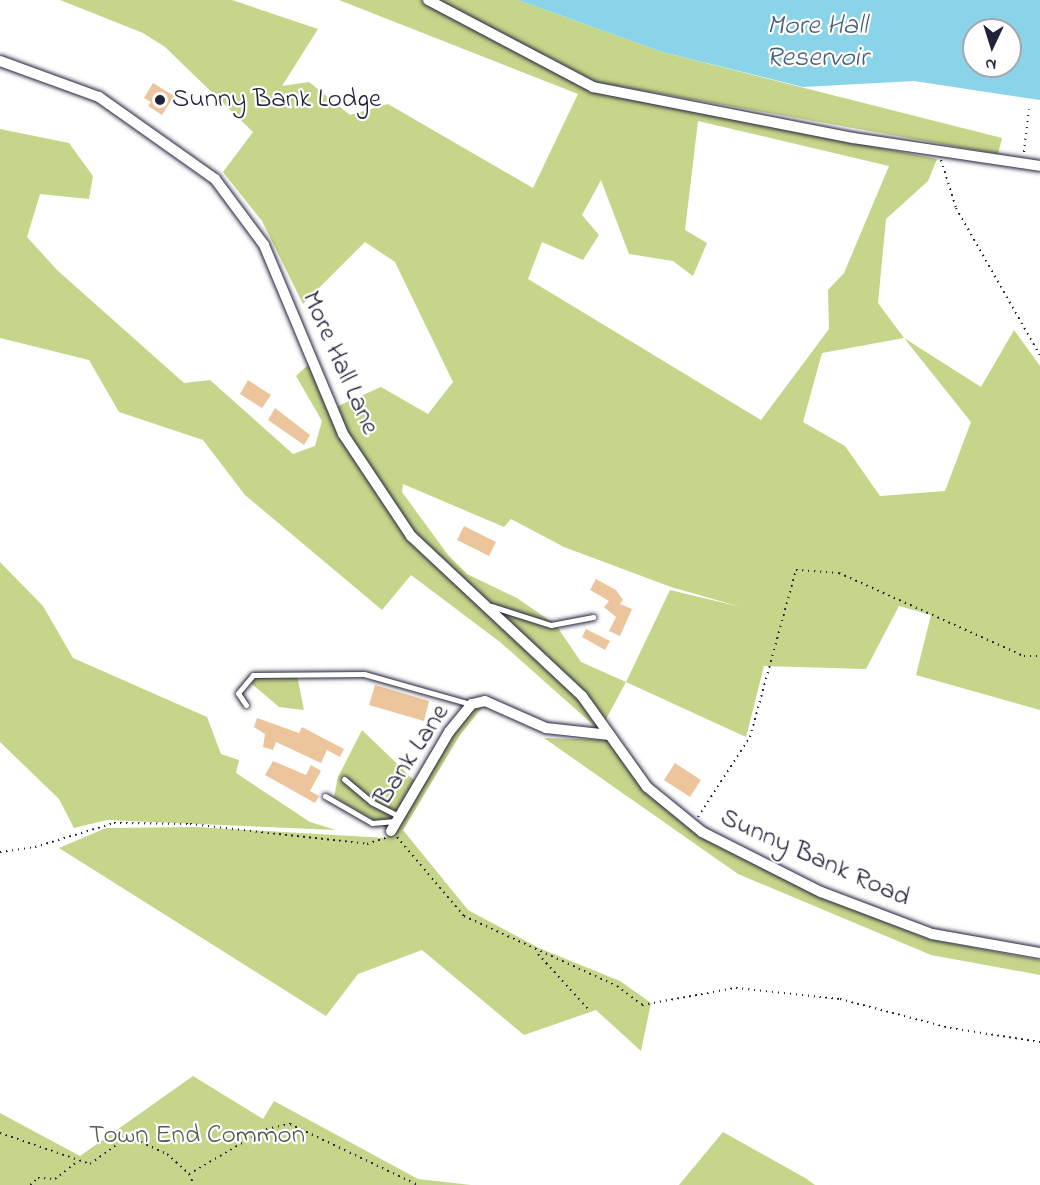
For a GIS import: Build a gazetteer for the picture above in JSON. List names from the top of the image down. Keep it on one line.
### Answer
{"streets":{"street":["More Hall Lane","Bank Lane","Sunny Bank Road"]},"crossings":[["More Hall Lane","Bank Lane"],["More Hall Lane","Sunny Bank Road"],["Bank Lane","Sunny Bank Road"]],"water":["More Hall Reservoir"],"parks":["Town End Common"],"places":["Sunny Bank Lodge"],"north":"bottom"}
